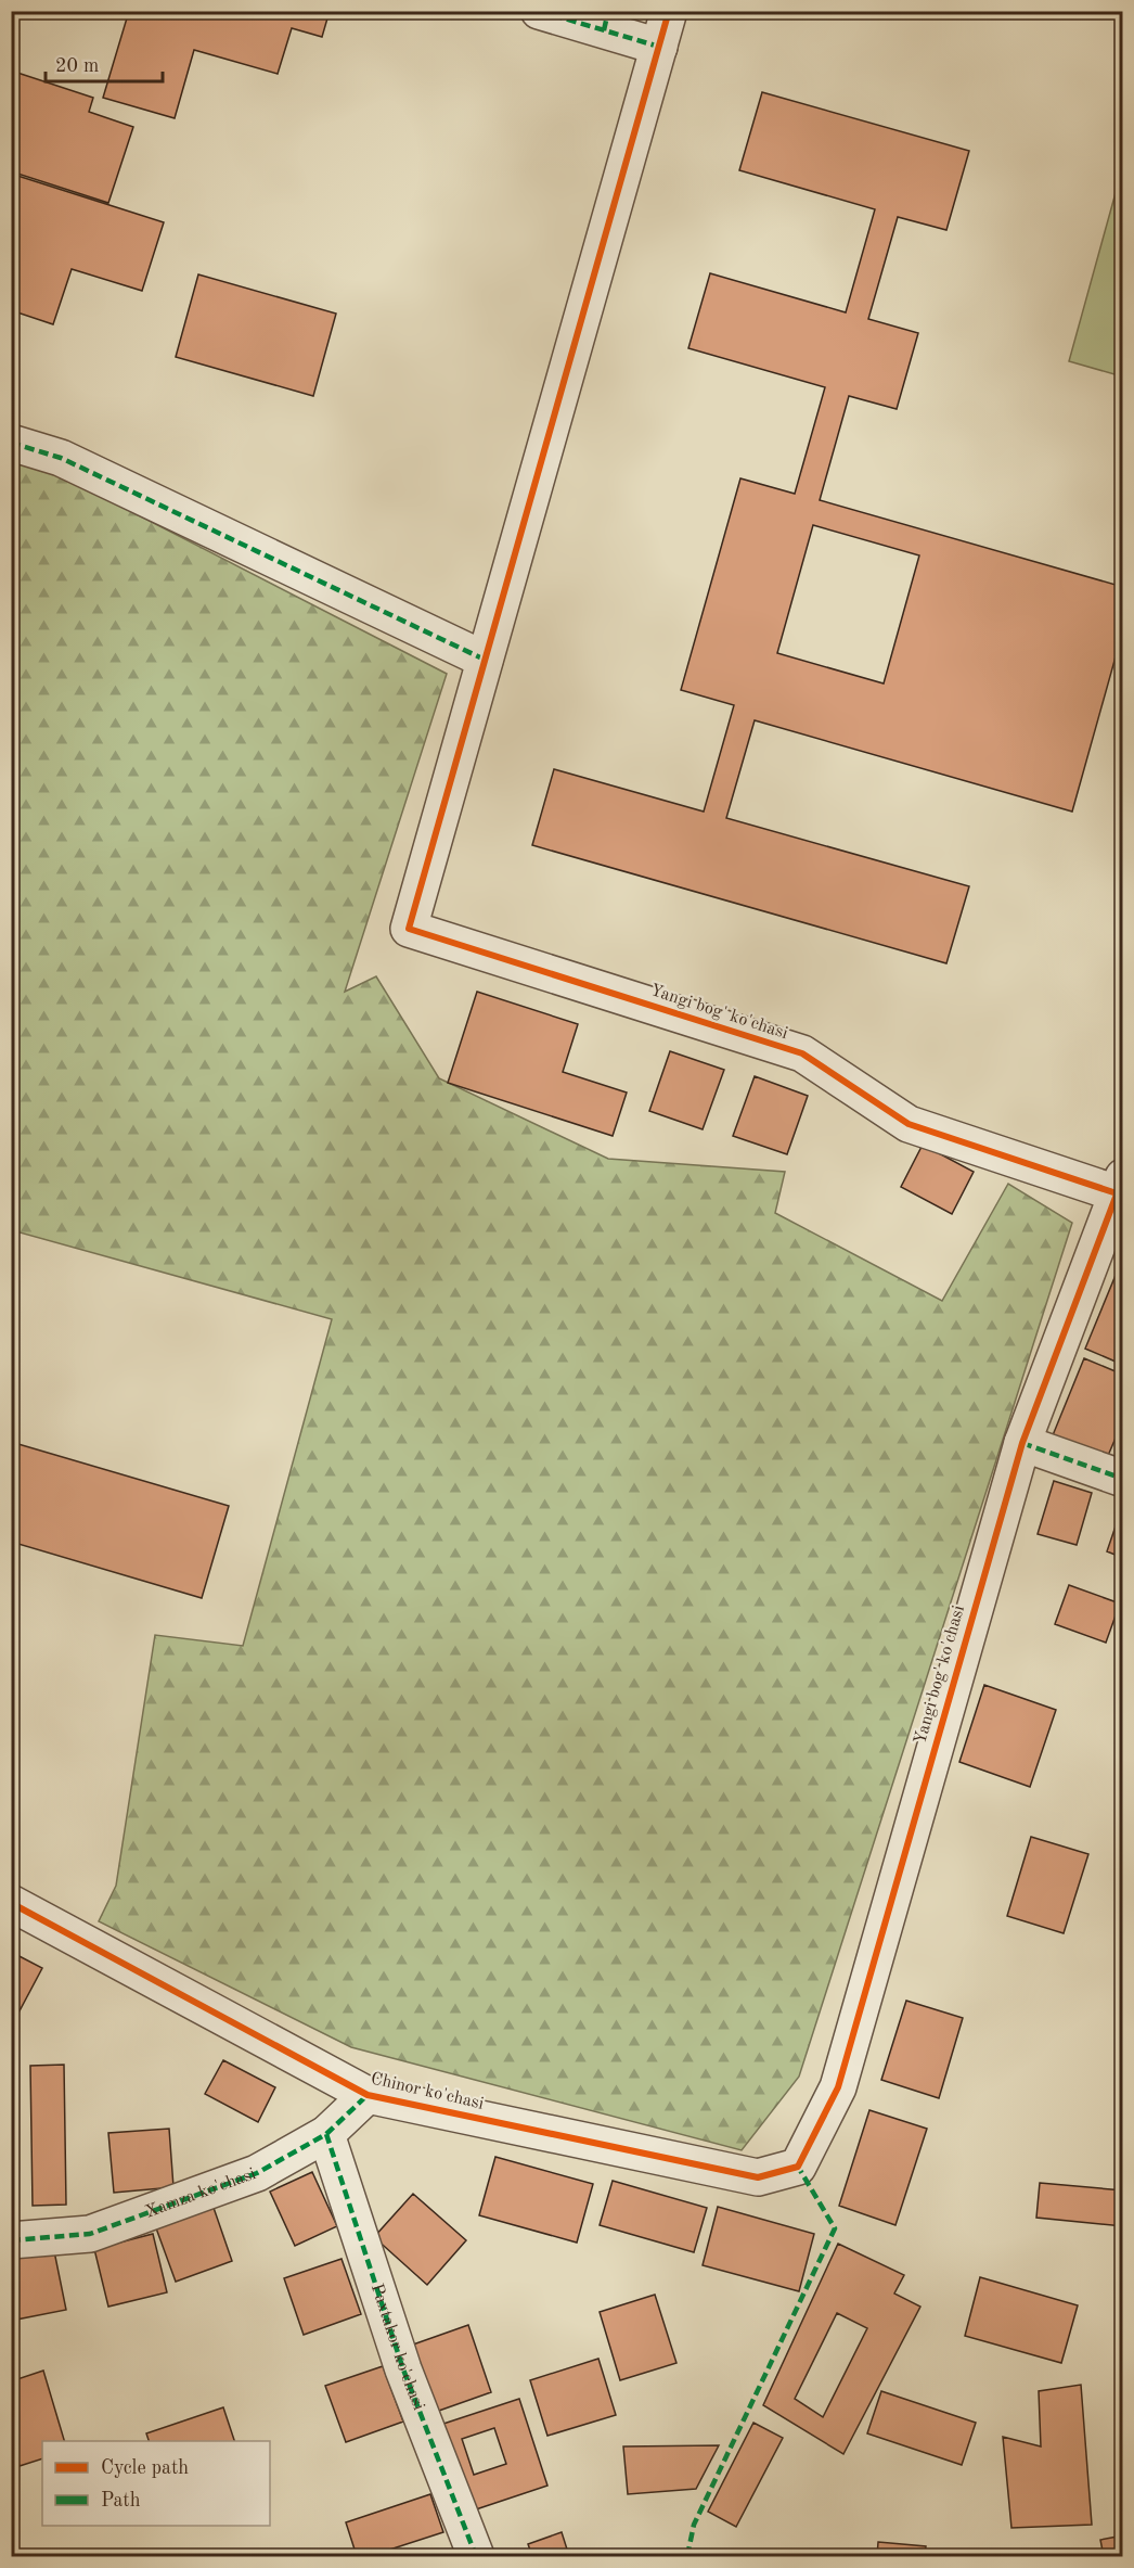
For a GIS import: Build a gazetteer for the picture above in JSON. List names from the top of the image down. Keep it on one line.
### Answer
{"streets":{"street":["Yangi bog' ko'chasi","Chinor ko'chasi","Xamza ko'chasi","Paxtakor ko'chasi"]},"crossings":[["Yangi bog' ko'chasi","Chinor ko'chasi"],["Chinor ko'chasi","Xamza ko'chasi"],["Xamza ko'chasi","Paxtakor ko'chasi"]],"legend":["Cycle path","Path"],"scale_bar":"20 m"}
